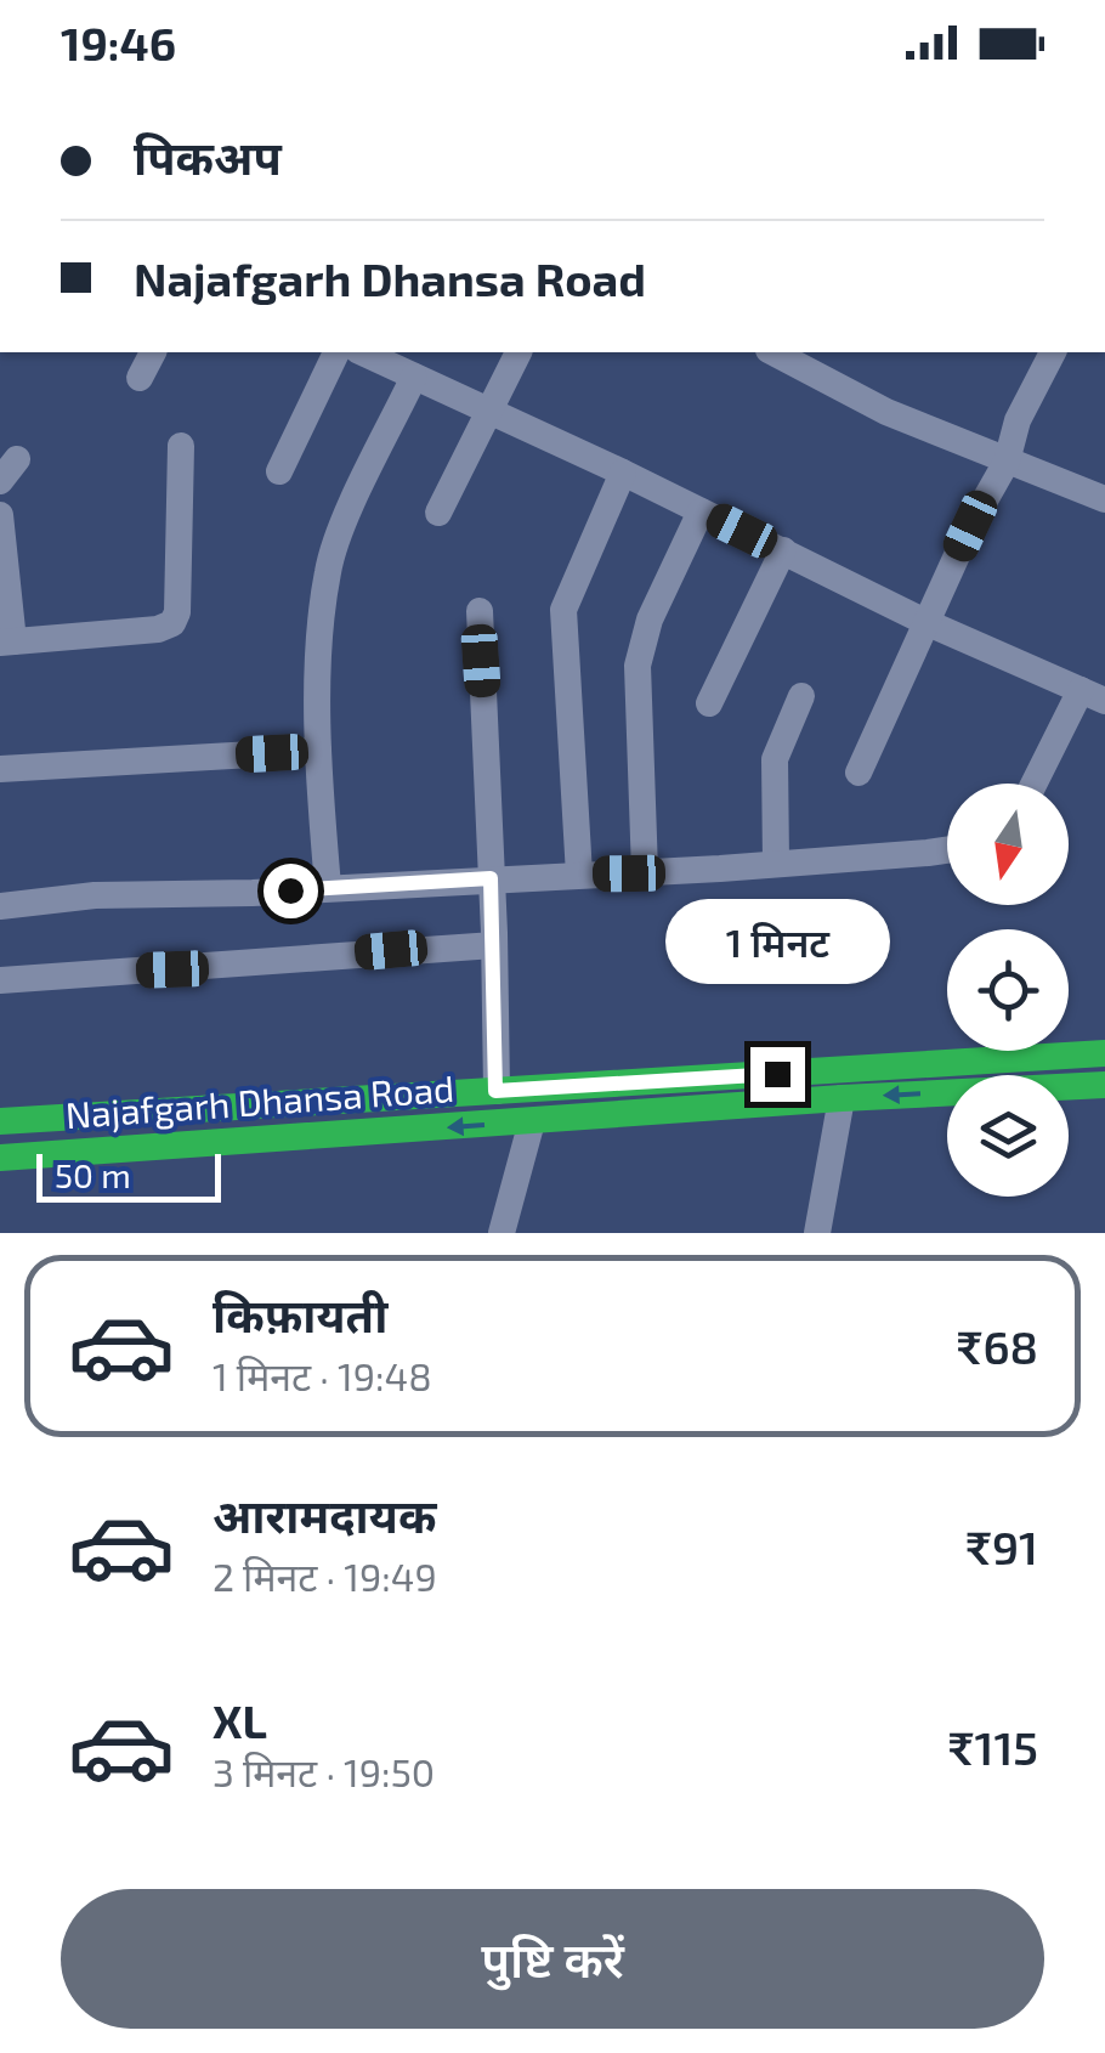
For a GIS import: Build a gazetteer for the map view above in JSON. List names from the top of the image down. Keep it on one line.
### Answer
{"streets":{"main road":["Najafgarh Dhansa Road"]},"scale_bar":"50 m","north":"bottom","page":{"status":"19:46","banner":["पिकअप","Najafgarh Dhansa Road"],"bubble":"1 मिनट","scale":"50 m","list":[{"name":"किफ़ायती","note":"1 मिनट · 19:48","value":"₹68"},{"name":"आरामदायक","note":"2 मिनट · 19:49","value":"₹91"},{"name":"XL","note":"3 मिनट · 19:50","value":"₹115"}],"buttons":"पुष्टि करें"}}
